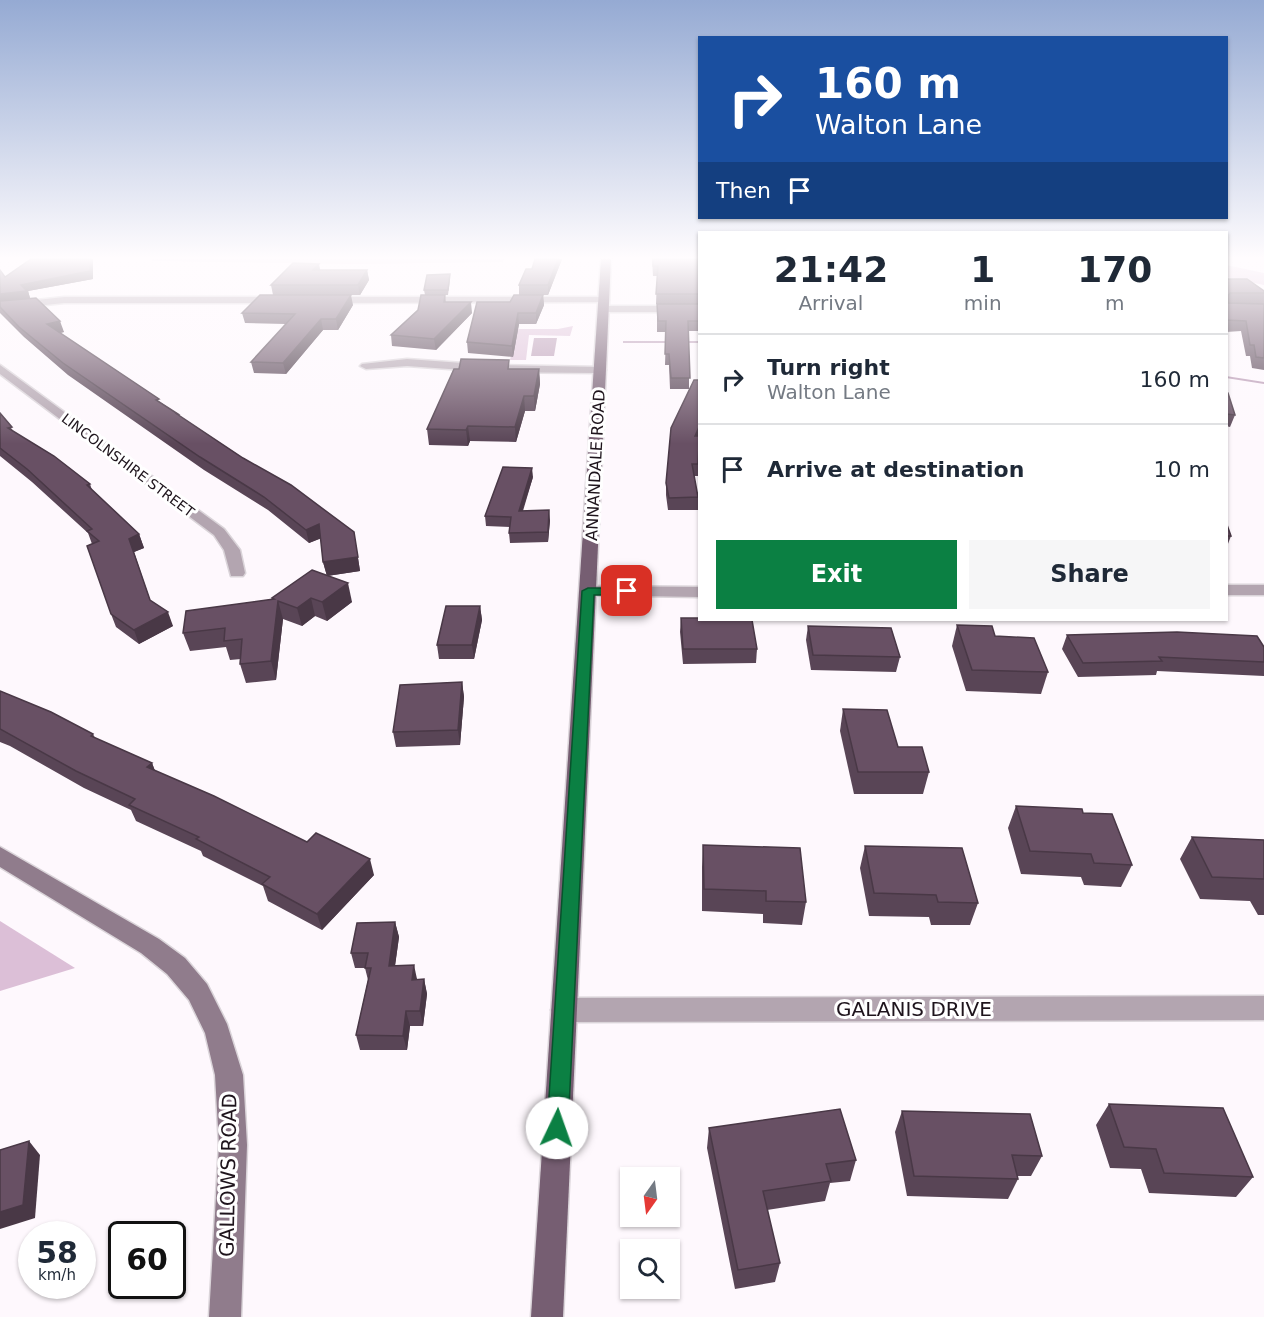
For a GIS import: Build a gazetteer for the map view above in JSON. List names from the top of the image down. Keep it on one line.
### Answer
{"streets":{"main road":["ANNANDALE ROAD","GALLOWS ROAD"],"street":["LINCOLNSHIRE STREET","GALANIS DRIVE"]},"crossings":[["ANNANDALE ROAD","GALANIS DRIVE"]],"north":"bottom","page":{"turn":["160 m","Walton Lane"],"then":"Then","eta":["21:42","Arrival","1","min","170","m"],"list":[{"name":"Turn right","note":"Walton Lane","value":"160 m"},{"name":"Arrive at destination","value":"10 m"}],"buttons":["Exit","Share"],"speed":"58 km/h","limit":"60"}}
